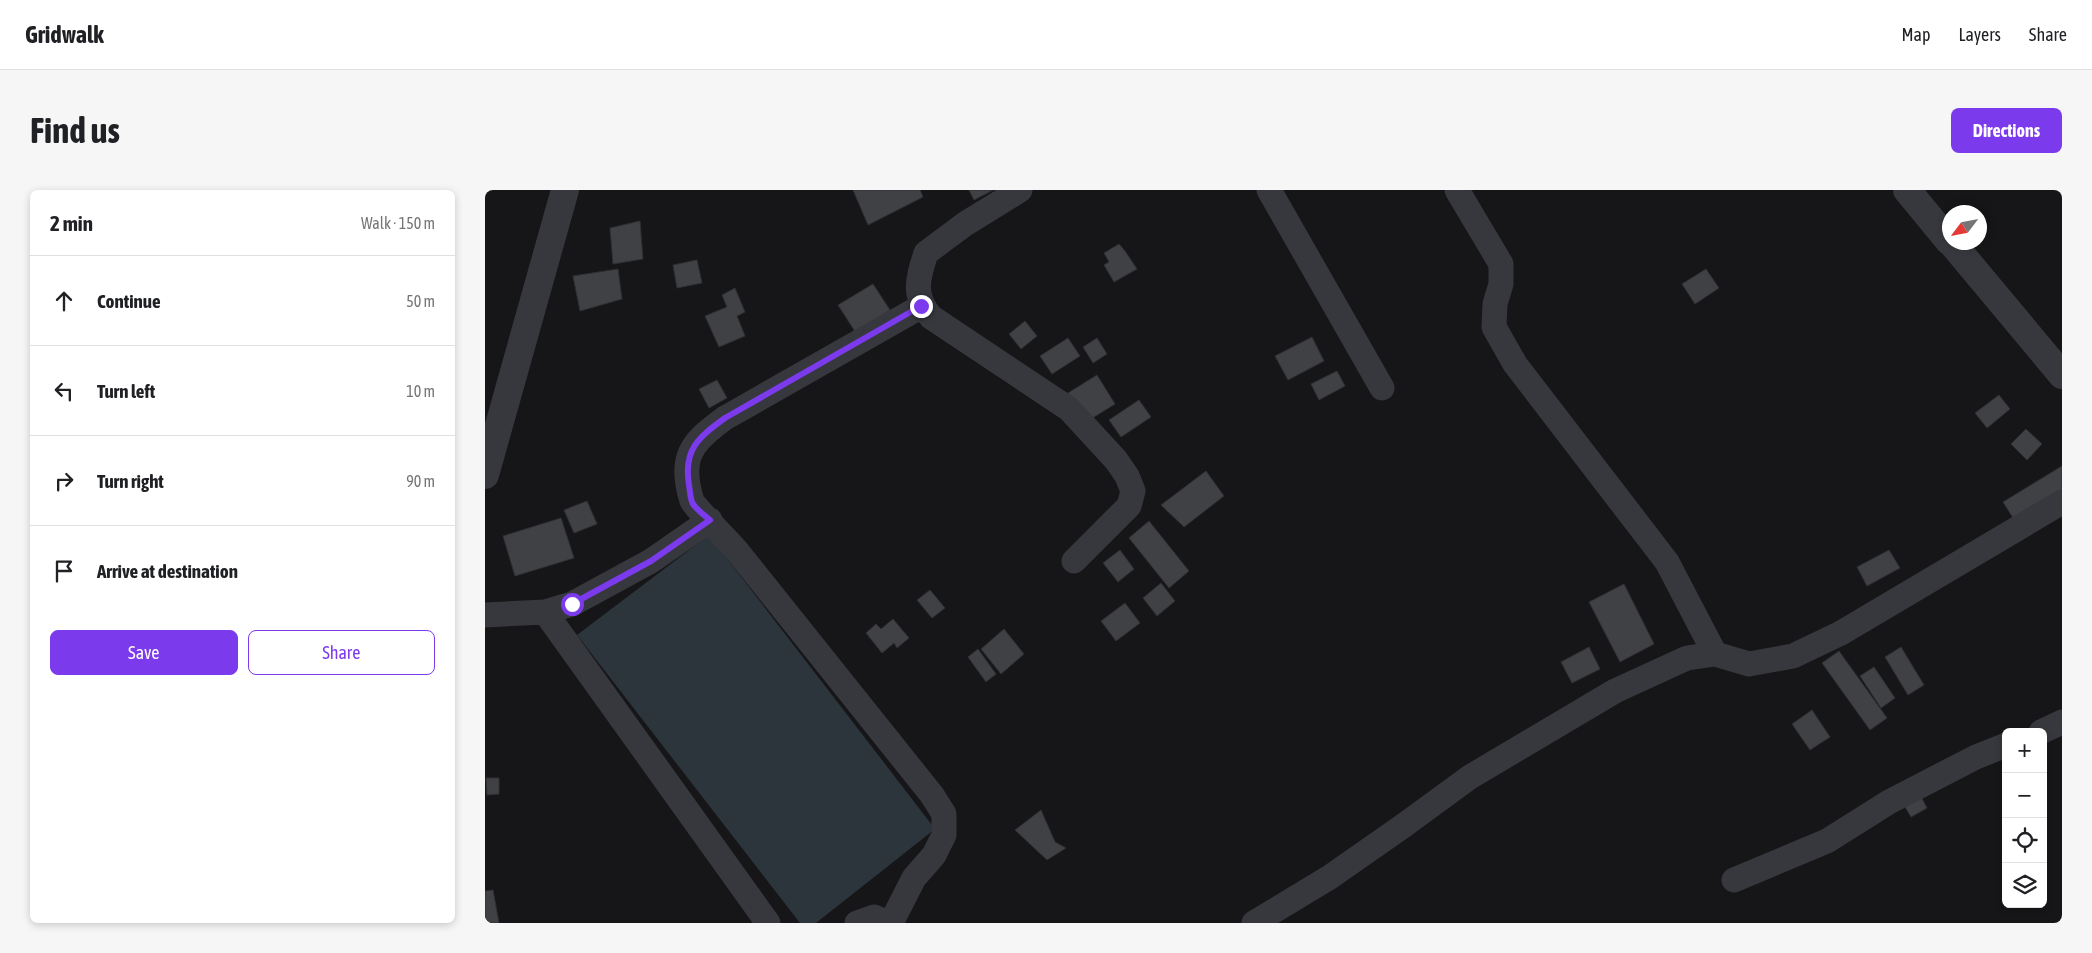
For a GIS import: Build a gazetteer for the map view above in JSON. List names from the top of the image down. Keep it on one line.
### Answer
{"north":"bottom left","page":{"header":"Gridwalk","nav":["Map","Layers","Share"],"buttons":["Directions",["Save","Share"]],"title":"Find us","heading":["2 min","Walk · 150 m"],"list":[["Continue","50 m"],["Turn left","10 m"],["Turn right","90 m"],"Arrive at destination"],"map_buttons":["+","−"]}}
